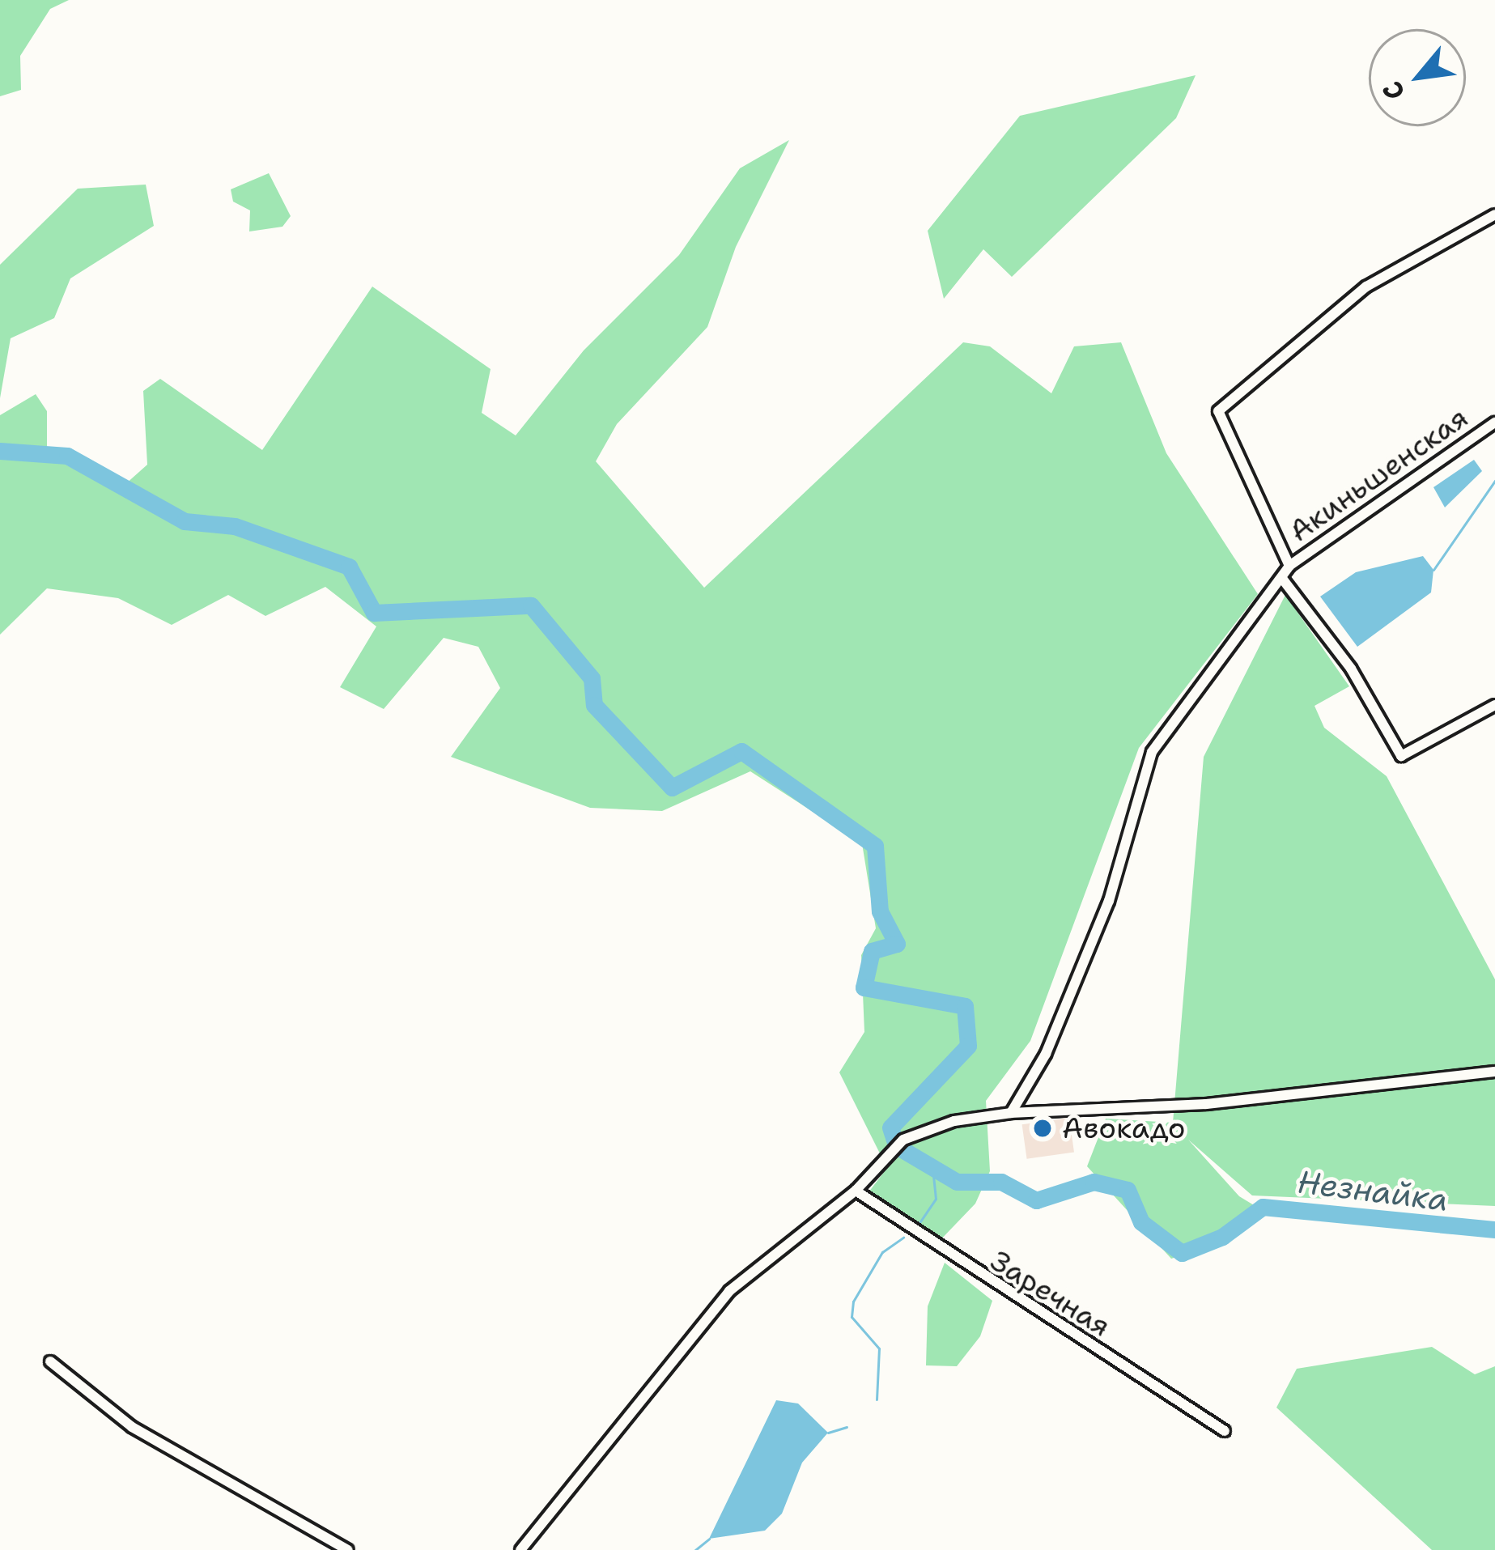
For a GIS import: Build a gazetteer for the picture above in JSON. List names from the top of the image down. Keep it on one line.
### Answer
{"streets":{"street":["Акиньшенская","Заречная"]},"water":["Незнайка"],"places":["Авокадо"],"north":"bottom left"}
